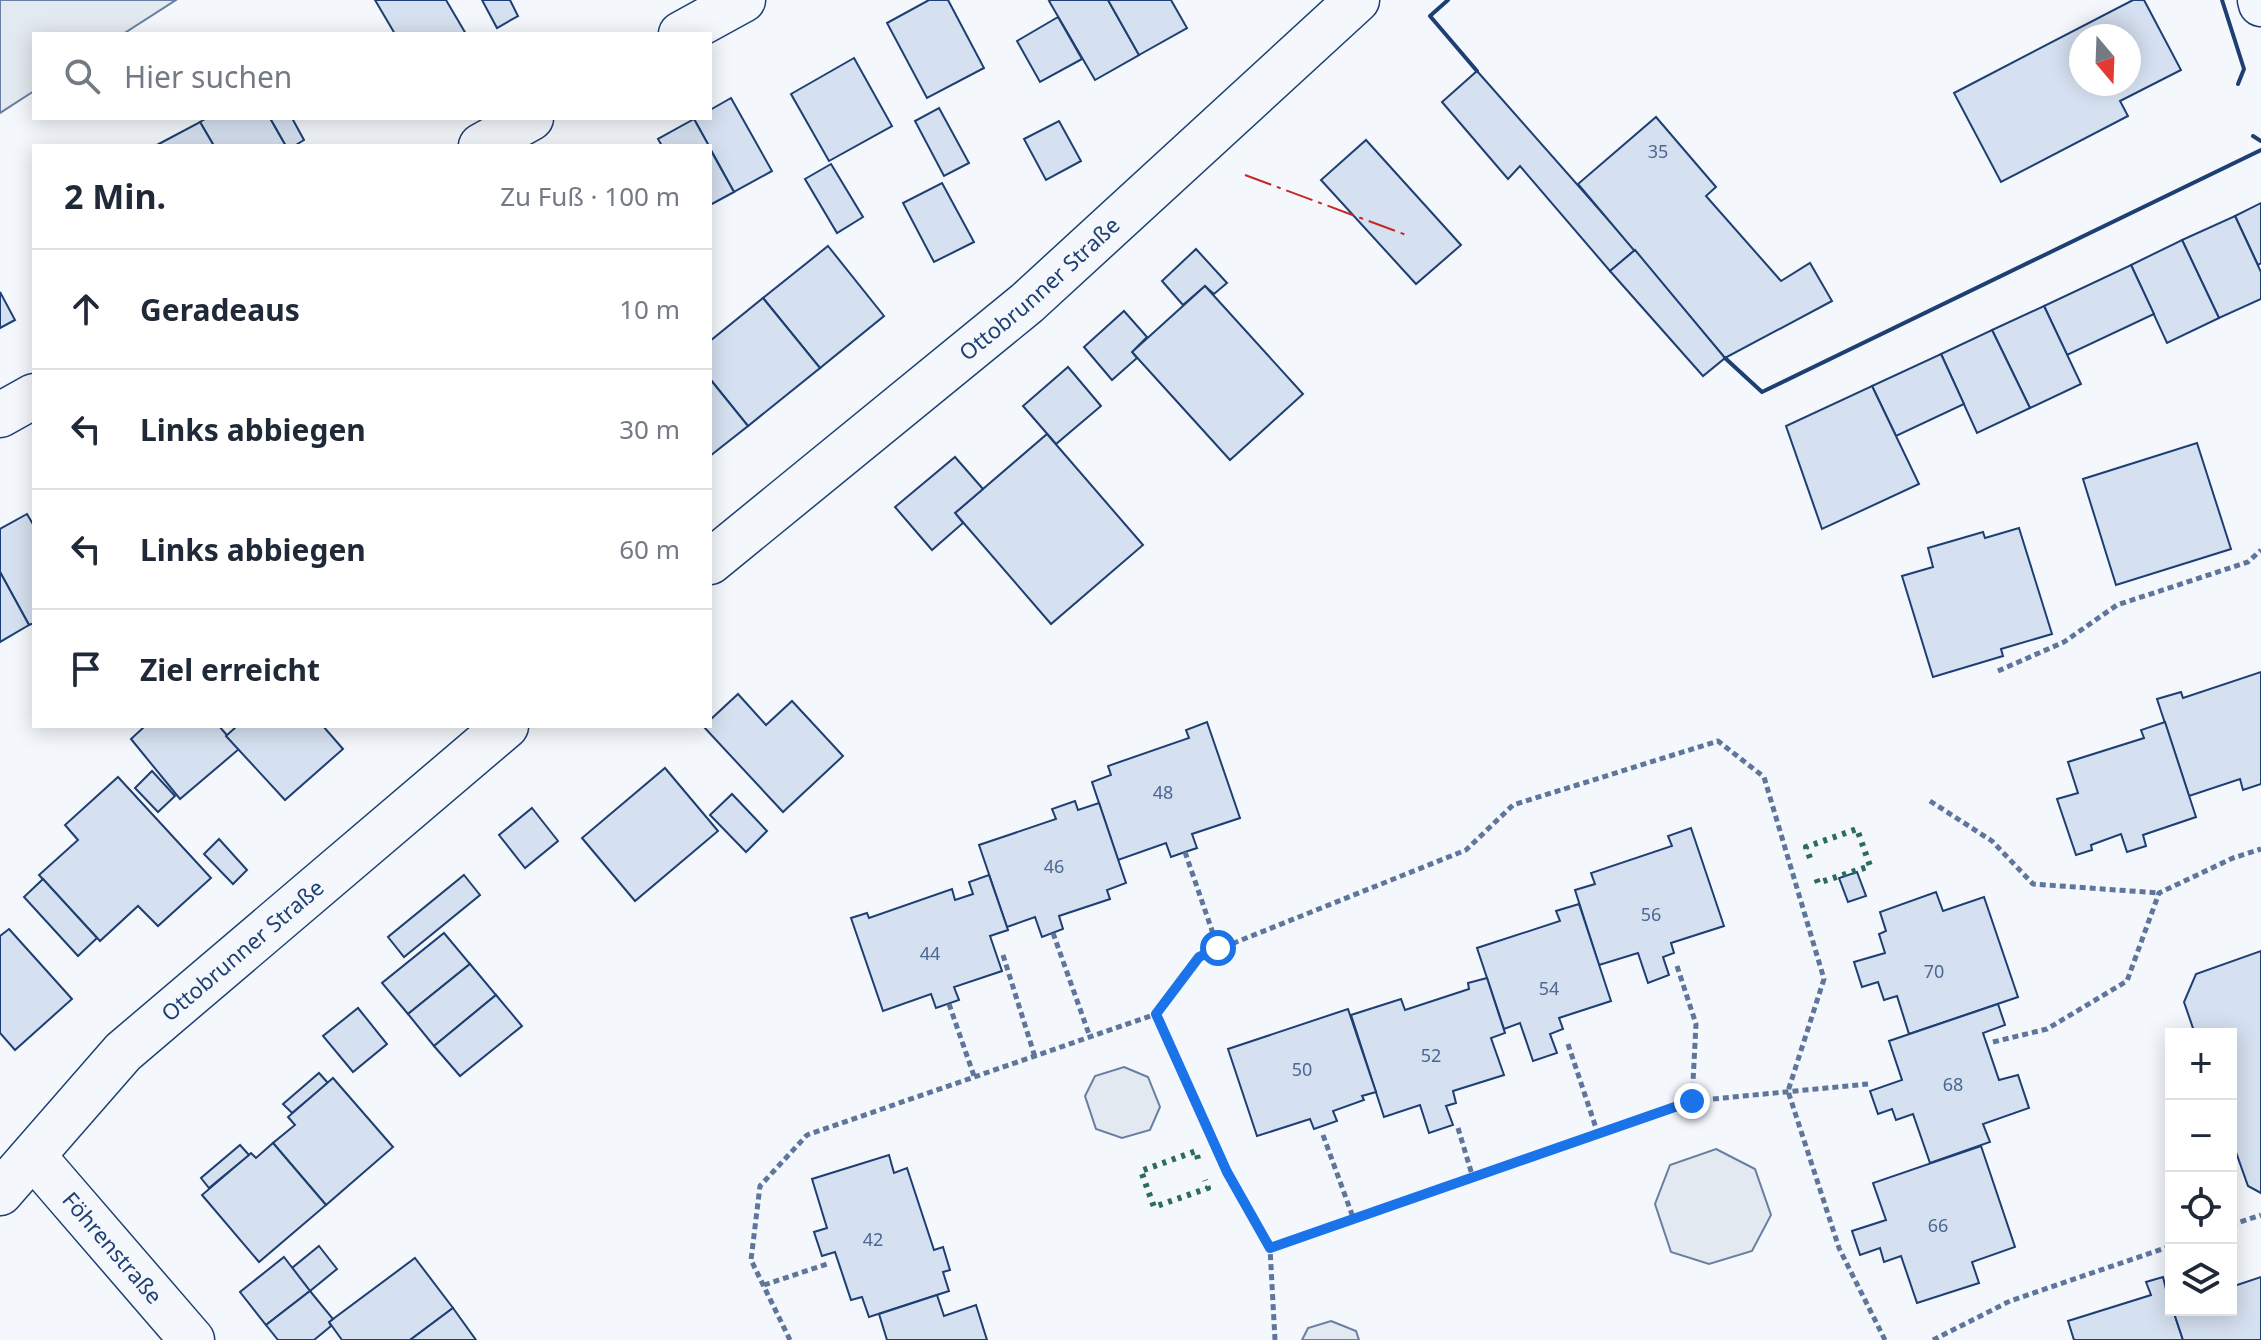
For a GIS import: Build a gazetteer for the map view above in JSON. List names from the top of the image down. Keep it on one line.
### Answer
{"streets":{"main road":["Ottobrunner Straße","Föhrenstraße"]},"crossings":[["Ottobrunner Straße","Föhrenstraße"]],"house_numbers":["35","48","46","56","44","70","54","52","50","68","66","42"],"north":"bottom","page":{"search":"Hier suchen","heading":["2 Min.","Zu Fuß · 100 m"],"list":[["Geradeaus","10 m"],["Links abbiegen","30 m"],["Links abbiegen","60 m"],"Ziel erreicht"],"map_buttons":["+","−"]}}
